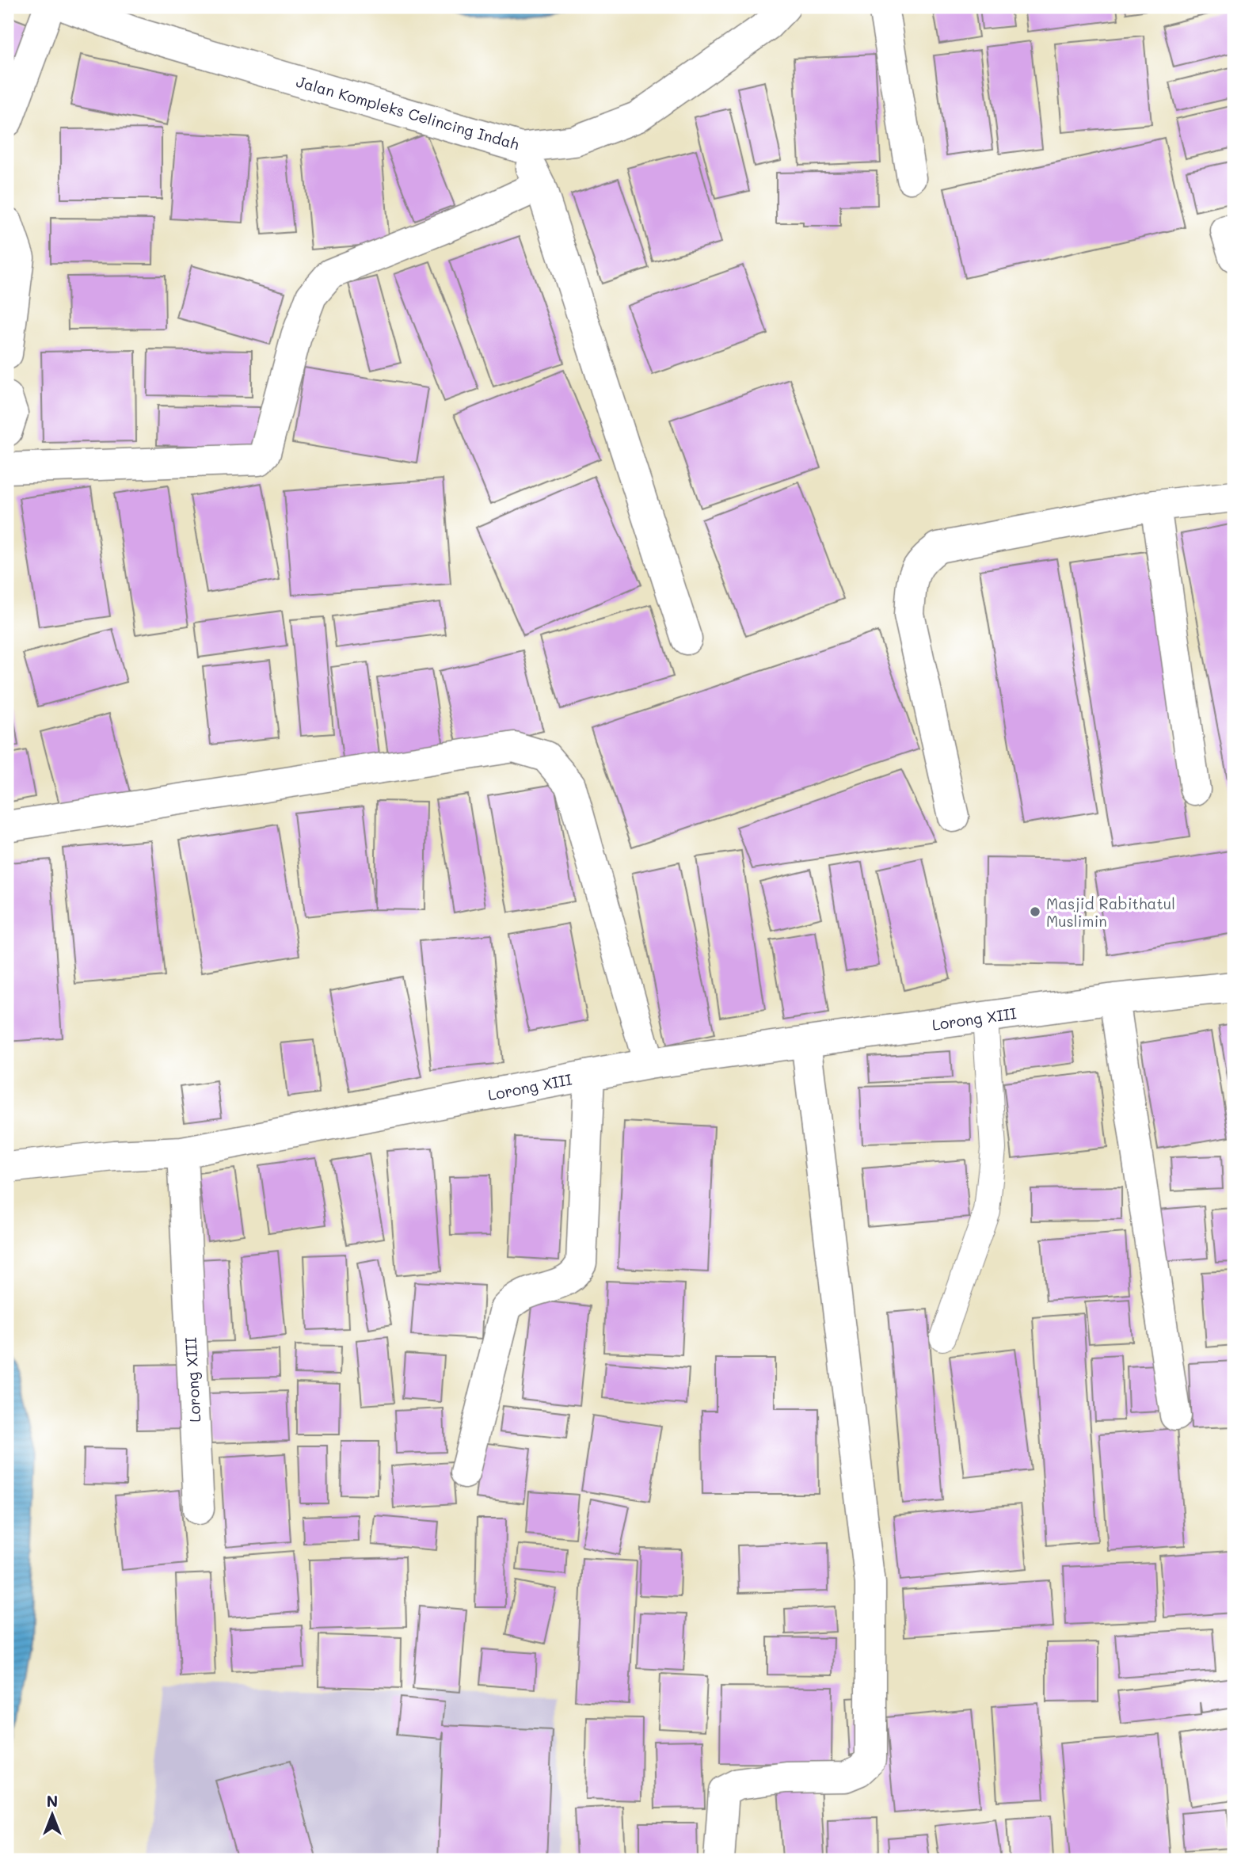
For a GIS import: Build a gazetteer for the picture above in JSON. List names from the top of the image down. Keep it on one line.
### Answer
{"streets":{"street":["Jalan Kompleks Celincing Indah","Lorong XIII"]},"places":["Masjid Rabithatul Muslimin"],"north":"top"}
